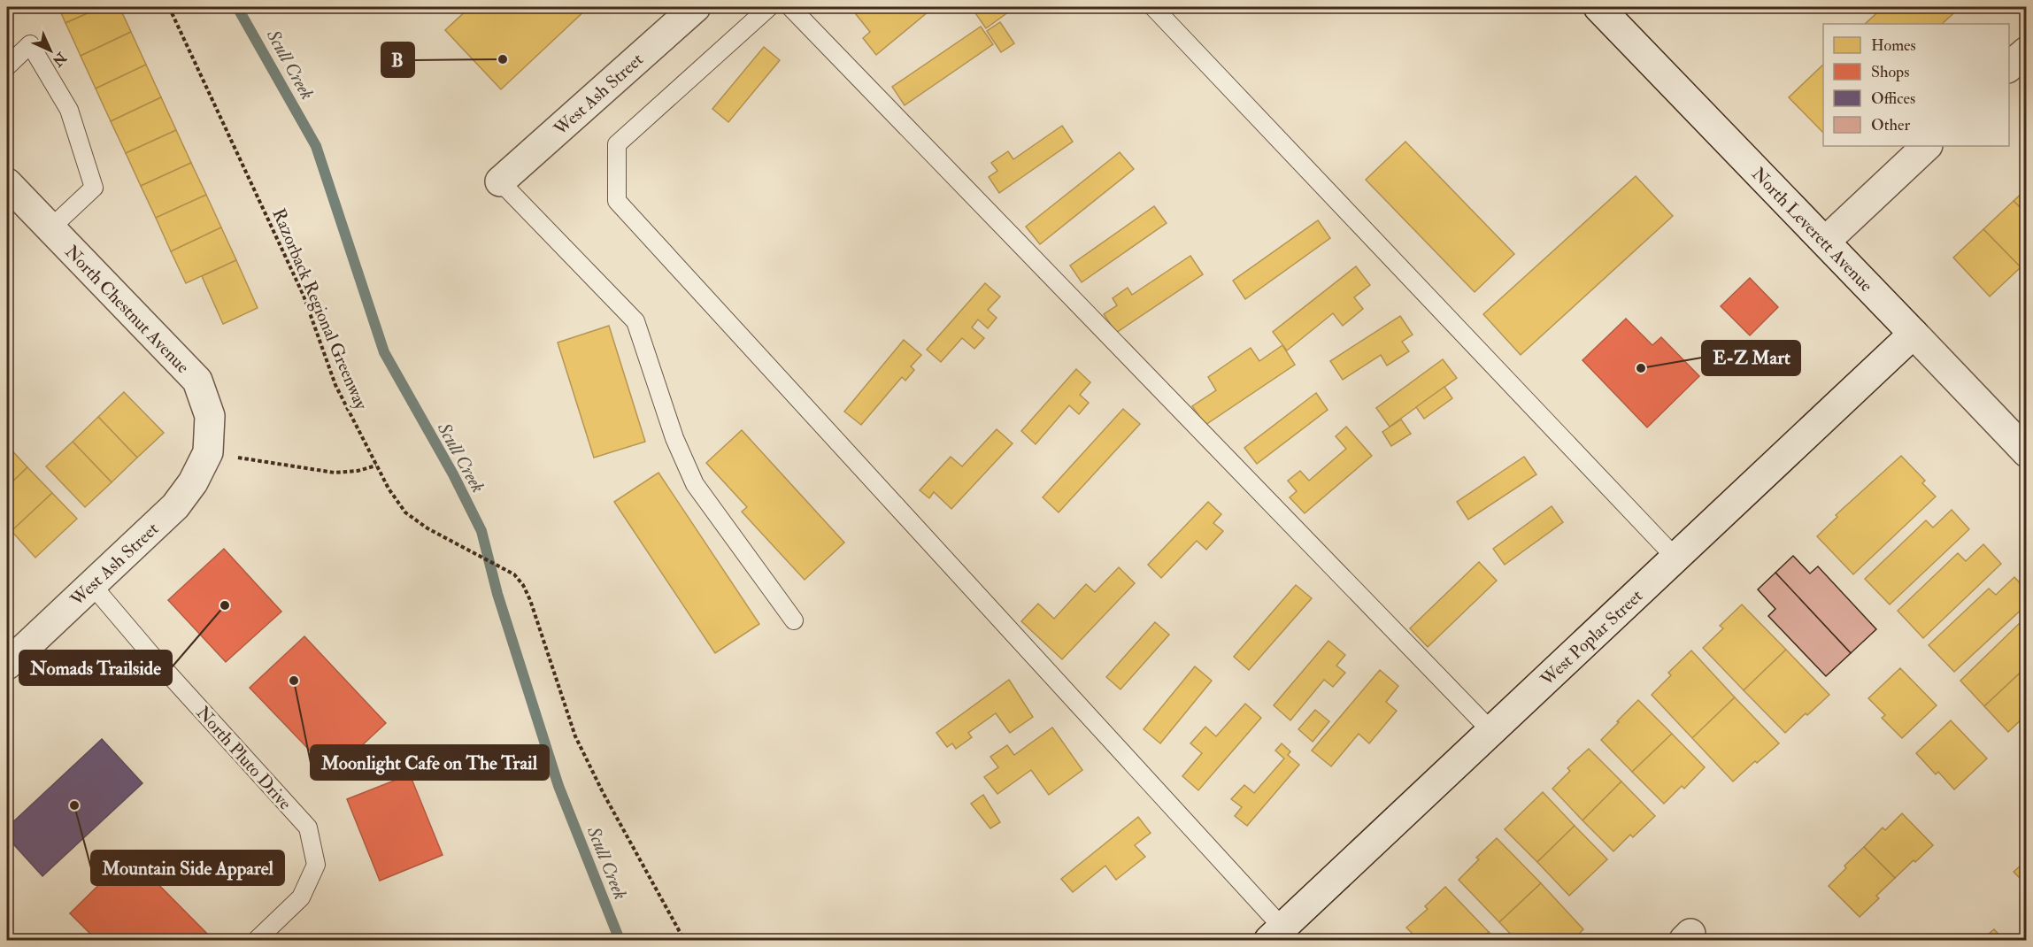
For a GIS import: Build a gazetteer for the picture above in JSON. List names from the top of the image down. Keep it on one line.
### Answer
{"streets":{"street":["West Ash Street","North Leverett Avenue","North Chestnut Avenue","West Poplar Street"],"lane":["North Pluto Drive"],"path":["Razorback Regional Greenway"]},"crossings":[["West Ash Street","North Chestnut Avenue"],["West Ash Street","North Pluto Drive"],["North Leverett Avenue","West Poplar Street"]],"water":["Scull Creek"],"places":["B","E-Z Mart","Nomads Trailside","Moonlight Cafe on The Trail","Mountain Side Apparel"],"legend":["Homes","Shops","Offices","Other"],"north":"bottom right"}
